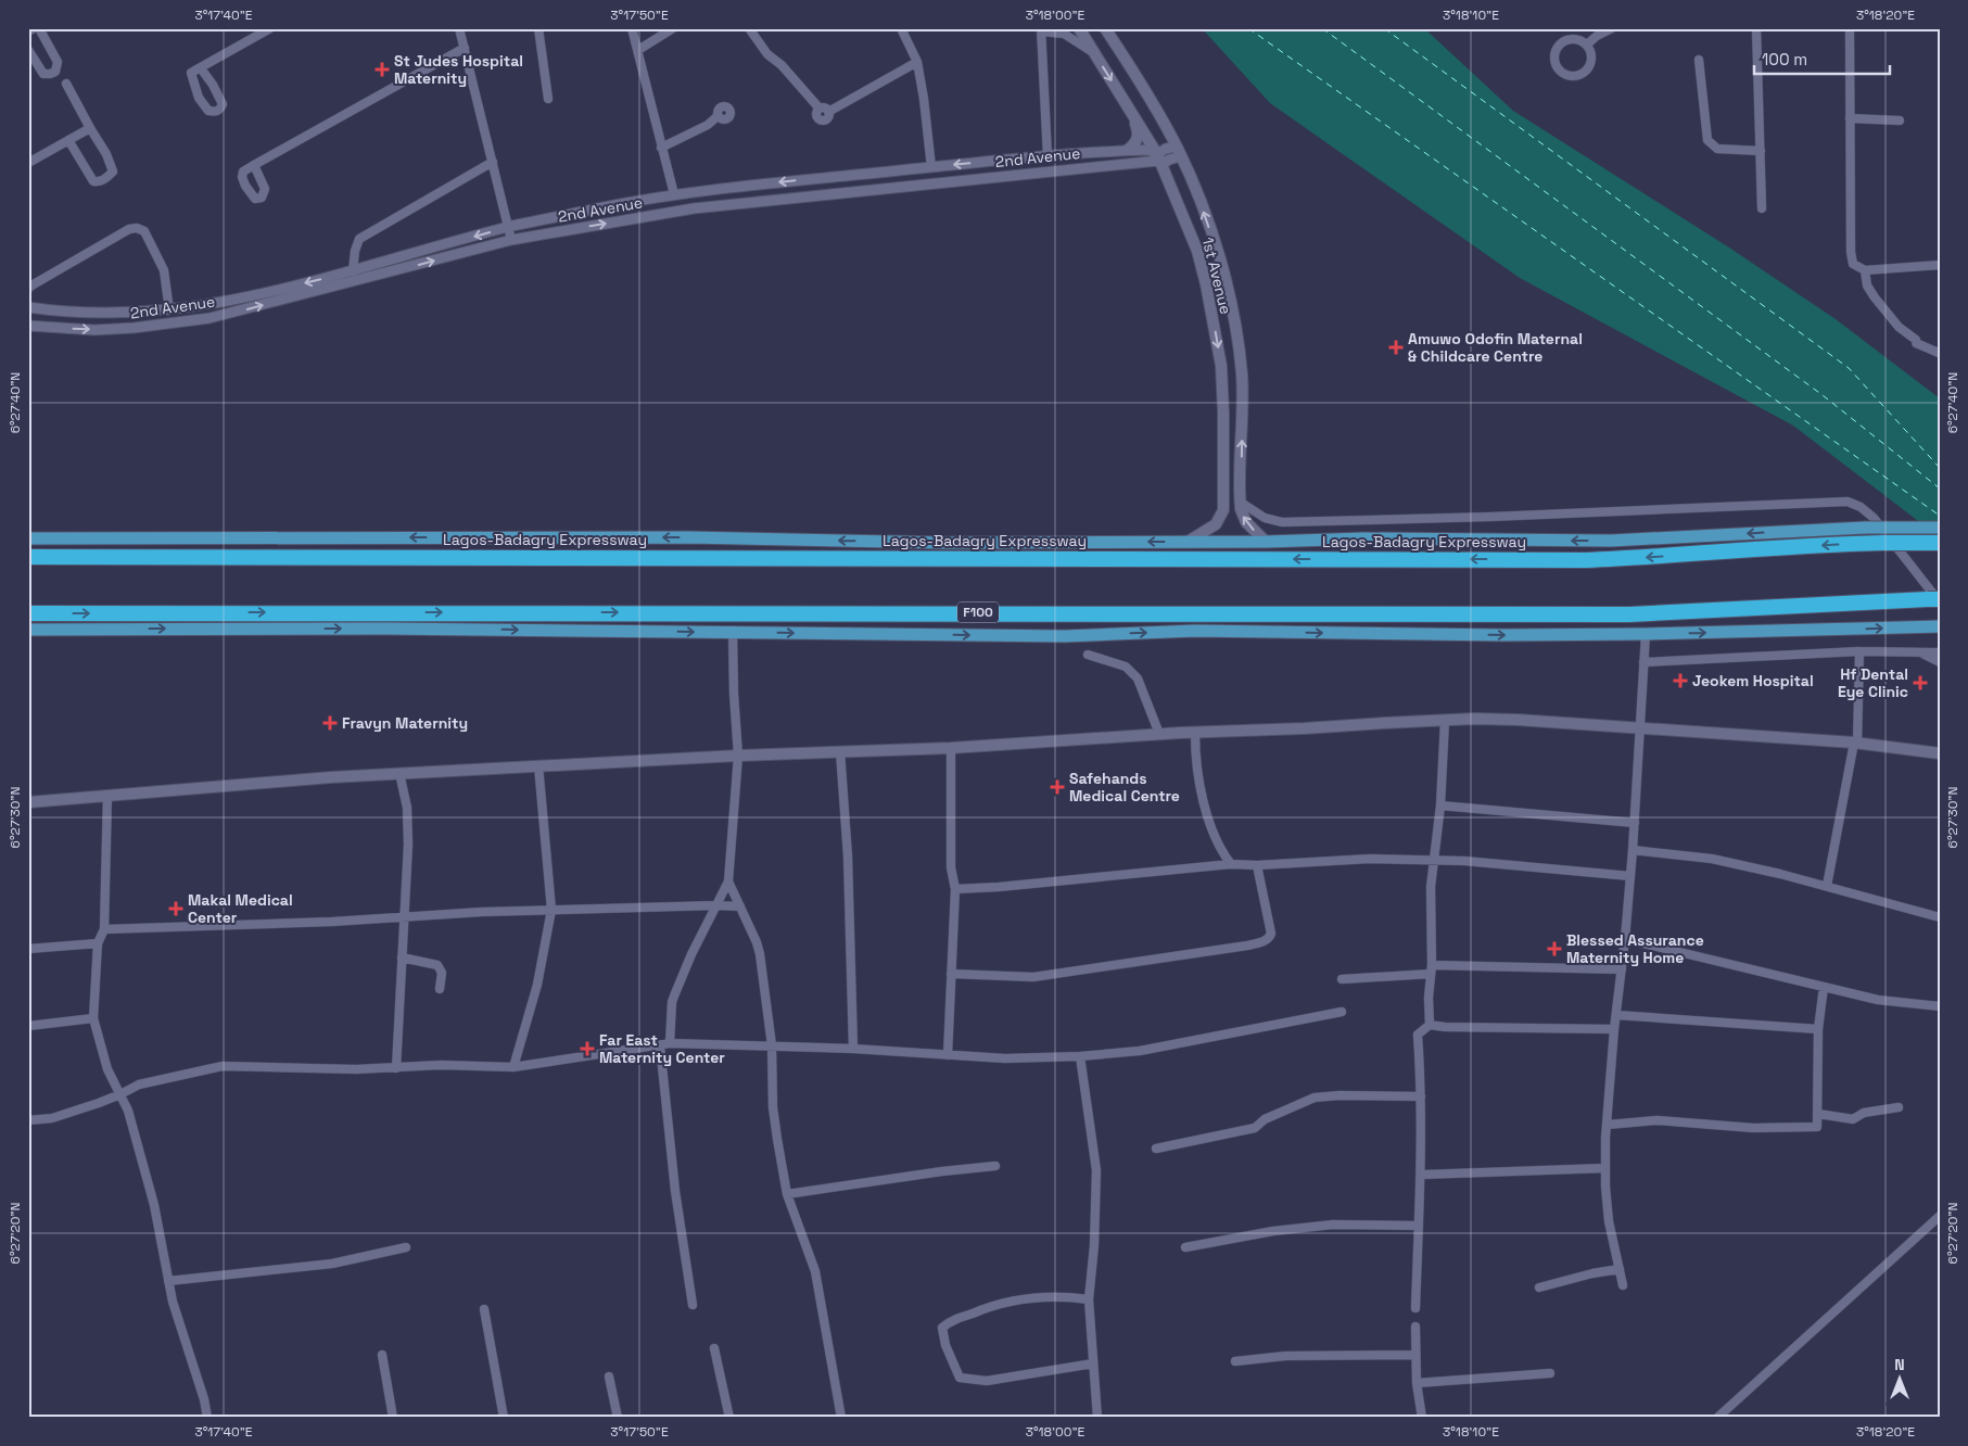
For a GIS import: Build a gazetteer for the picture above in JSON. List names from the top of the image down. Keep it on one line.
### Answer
{"streets":{"highway":["Lagos-Badagry Expressway","F100"],"main road":["1st Avenue"],"street":["2nd Avenue"]},"crossings":[["2nd Avenue","1st Avenue"],["1st Avenue","Lagos-Badagry Expressway"]],"places":{"health":["St Judes Hospital Maternity","Amuwo Odofin Maternal & Childcare Centre","Jeokem Hospital","Hf Dental Eye Clinic","Fravyn Maternity","Safehands Medical Centre","Makal Medical Center","Blessed Assurance Maternity Home","Far East Maternity Center"]},"scale_bar":"100 m","north":"top","coordinates":["3°17'40\"E","3°17'50\"E","3°18'00\"E","3°18'10\"E","3°18'20\"E","6°27'40\"N","6°27'30\"N","6°27'20\"N"]}
